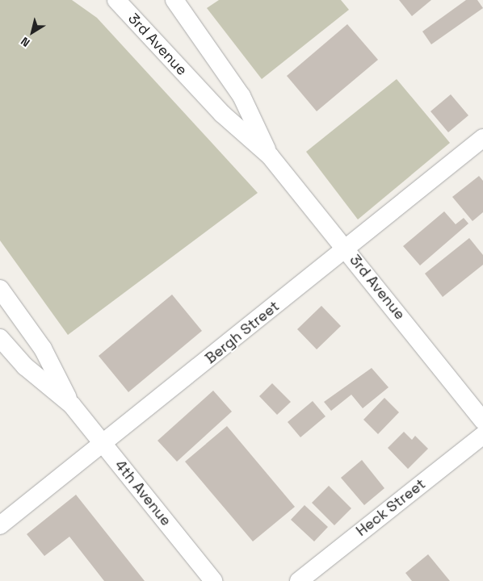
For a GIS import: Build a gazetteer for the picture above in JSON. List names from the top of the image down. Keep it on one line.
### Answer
{"streets":{"street":["3rd Avenue","Bergh Street","4th Avenue","Heck Street"]},"crossings":[["3rd Avenue","Bergh Street"],["Bergh Street","4th Avenue"]],"north":"bottom left"}
